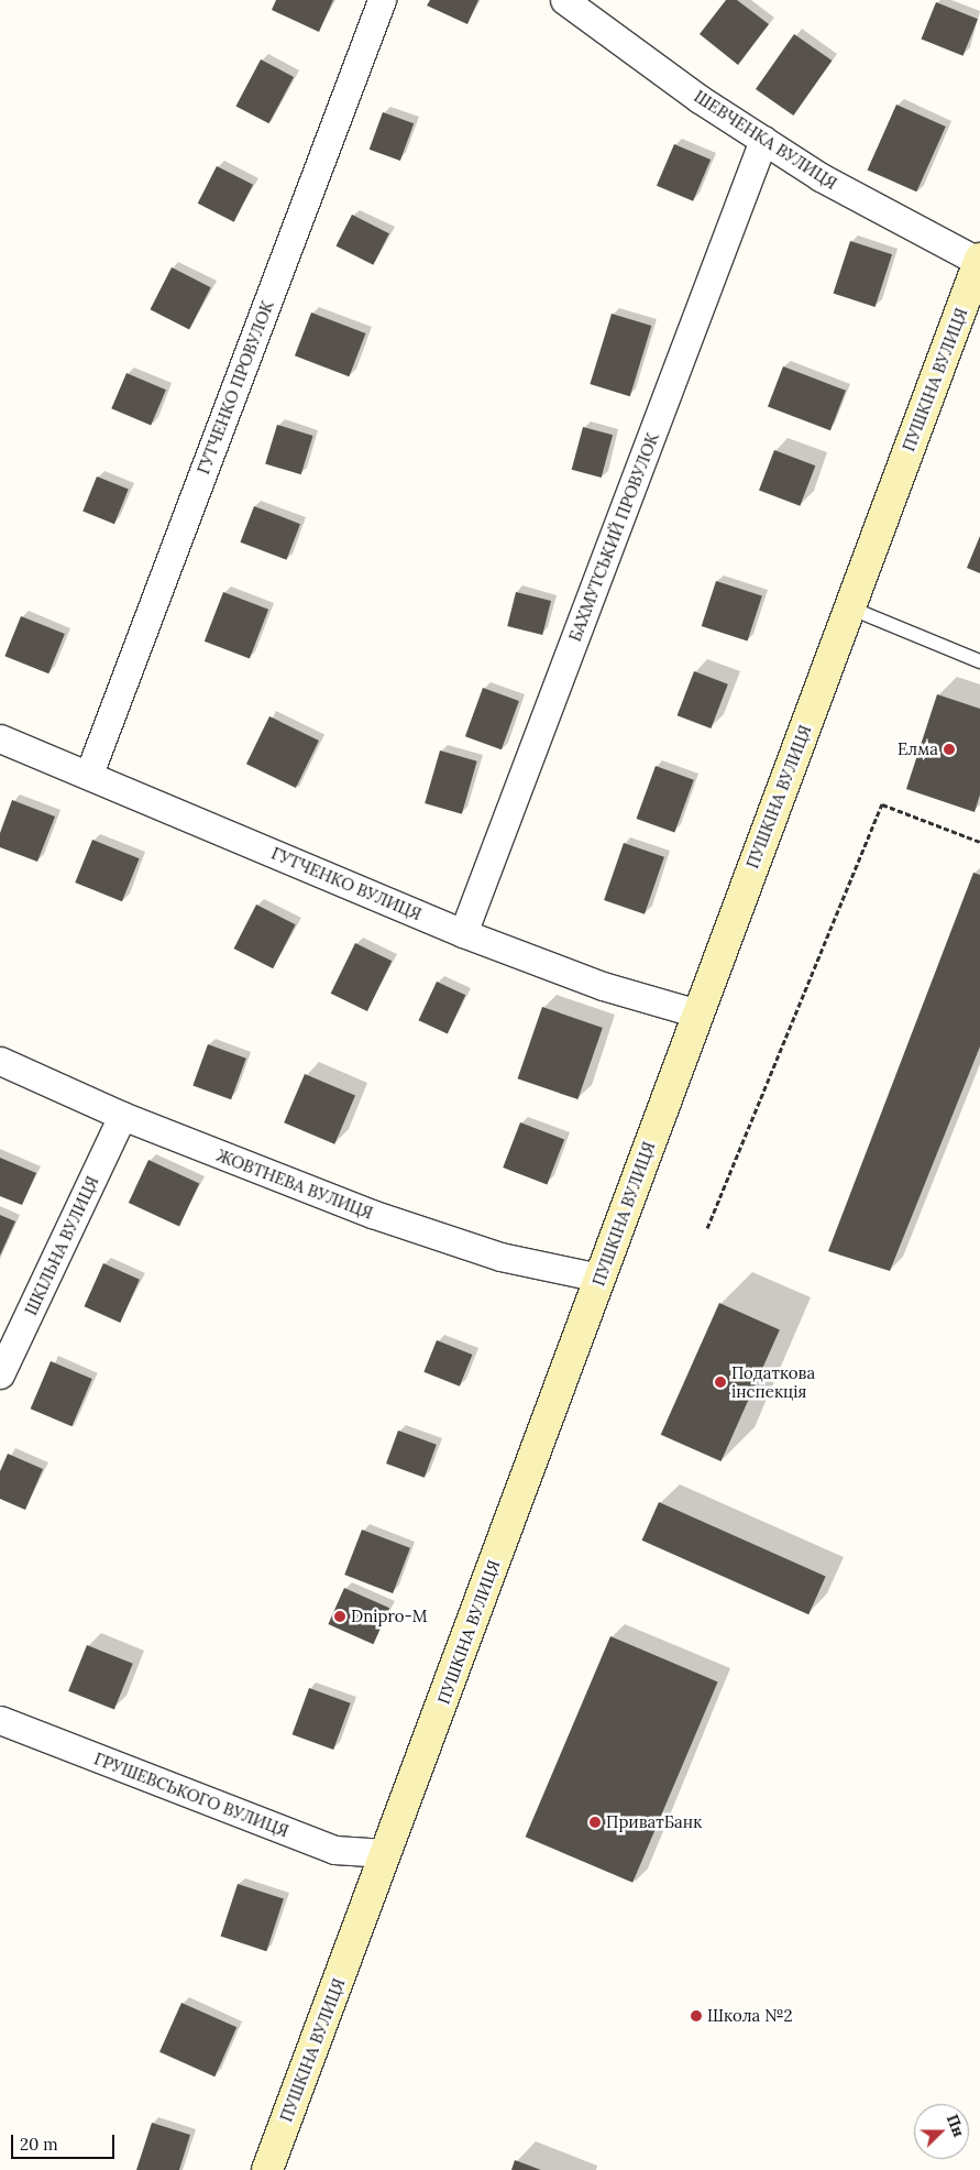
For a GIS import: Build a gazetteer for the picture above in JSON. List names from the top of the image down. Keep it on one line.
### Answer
{"streets":{"main road":["ПУШКІНА ВУЛИЦЯ"],"street":["ШЕВЧЕНКА ВУЛИЦЯ","ГУТЧЕНКО ПРОВУЛОК","БАХМУТСЬКИЙ ПРОВУЛОК","ГУТЧЕНКО ВУЛИЦЯ","ЖОВТНЕВА ВУЛИЦЯ","ШКІЛЬНА ВУЛИЦЯ","ГРУШЕВСЬКОГО ВУЛИЦЯ"]},"crossings":[["ШЕВЧЕНКА ВУЛИЦЯ","ПУШКІНА ВУЛИЦЯ"],["ШЕВЧЕНКА ВУЛИЦЯ","БАХМУТСЬКИЙ ПРОВУЛОК"],["ПУШКІНА ВУЛИЦЯ","ГУТЧЕНКО ВУЛИЦЯ"],["ПУШКІНА ВУЛИЦЯ","ЖОВТНЕВА ВУЛИЦЯ"],["ПУШКІНА ВУЛИЦЯ","ГРУШЕВСЬКОГО ВУЛИЦЯ"],["ГУТЧЕНКО ПРОВУЛОК","ГУТЧЕНКО ВУЛИЦЯ"],["БАХМУТСЬКИЙ ПРОВУЛОК","ГУТЧЕНКО ВУЛИЦЯ"],["ЖОВТНЕВА ВУЛИЦЯ","ШКІЛЬНА ВУЛИЦЯ"]],"places":["Елма","Податкова інспекція","Dnipro-M","ПриватБанк","Школа №2"],"scale_bar":"20 m","north":"right"}
